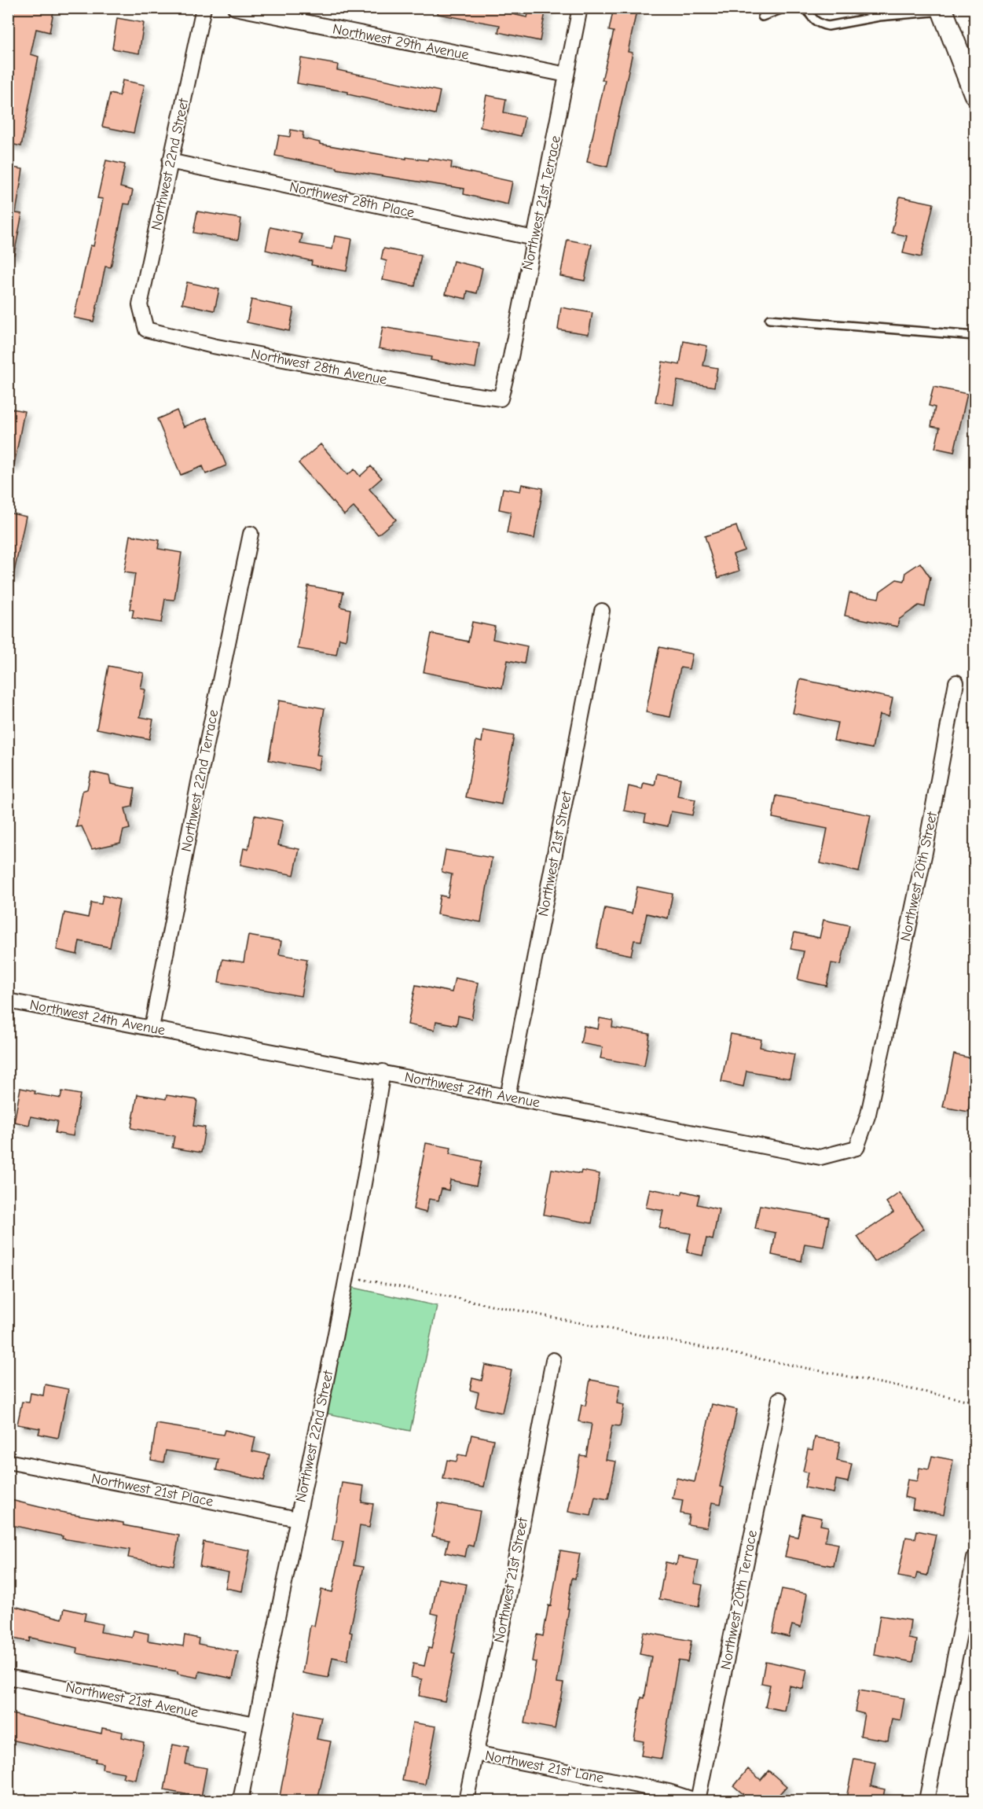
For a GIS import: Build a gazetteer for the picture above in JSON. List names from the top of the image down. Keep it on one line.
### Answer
{"streets":{"street":["Northwest 29th Avenue","Northwest 22nd Street","Northwest 28th Place","Northwest 21st Terrace","Northwest 28th Avenue","Northwest 22nd Terrace","Northwest 21st Street","Northwest 20th Street","Northwest 24th Avenue","Northwest 21st Place","Northwest 20th Terrace","Northwest 21st Avenue","Northwest 21st Lane"]},"crossings":[["Northwest 29th Avenue","Northwest 21st Terrace"],["Northwest 22nd Street","Northwest 28th Place"],["Northwest 22nd Street","Northwest 28th Avenue"],["Northwest 22nd Street","Northwest 24th Avenue"],["Northwest 22nd Street","Northwest 21st Place"],["Northwest 22nd Street","Northwest 21st Avenue"],["Northwest 28th Place","Northwest 21st Terrace"],["Northwest 21st Terrace","Northwest 28th Avenue"],["Northwest 22nd Terrace","Northwest 24th Avenue"],["Northwest 21st Street","Northwest 24th Avenue"],["Northwest 21st Street","Northwest 21st Lane"],["Northwest 20th Street","Northwest 24th Avenue"],["Northwest 20th Terrace","Northwest 21st Lane"]]}
